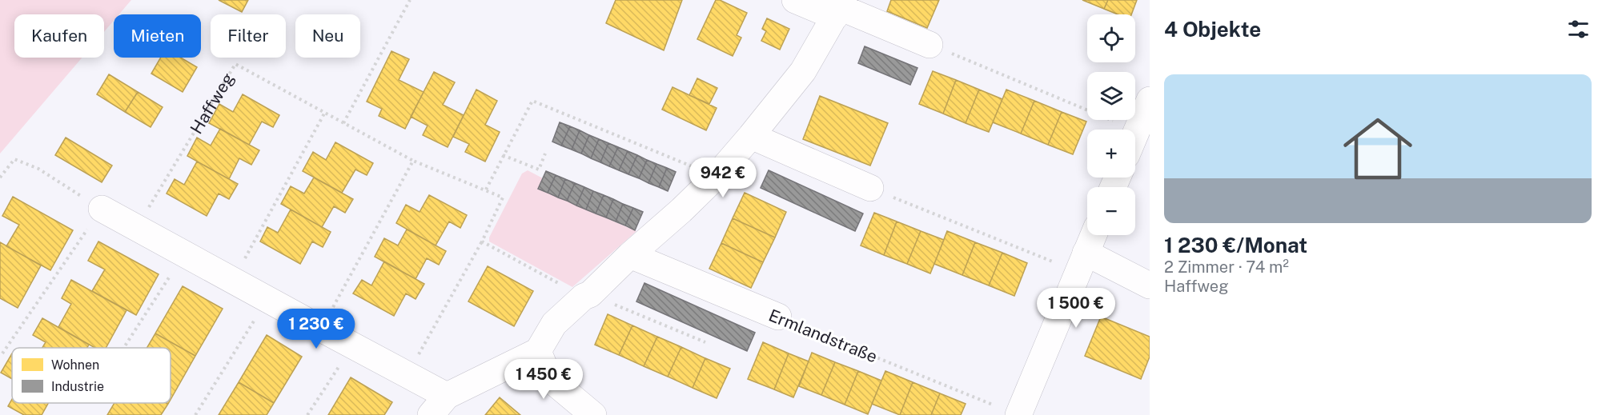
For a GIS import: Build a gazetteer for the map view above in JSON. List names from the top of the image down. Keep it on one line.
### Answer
{"streets":{"street":["Ermlandstraße"],"path":["Haffweg"]},"legend":["Wohnen","Industrie"],"page":{"heading":"4 Objekte","map_buttons":["+","−"],"chip":["Kaufen","Mieten","Filter","Neu"],"list":[{"name":"1 230 €/Monat","note":"2 Zimmer · 74 m² · Haffweg"}],"price":["942 €","1 500 €","1 230 €","1 450 €"]}}
